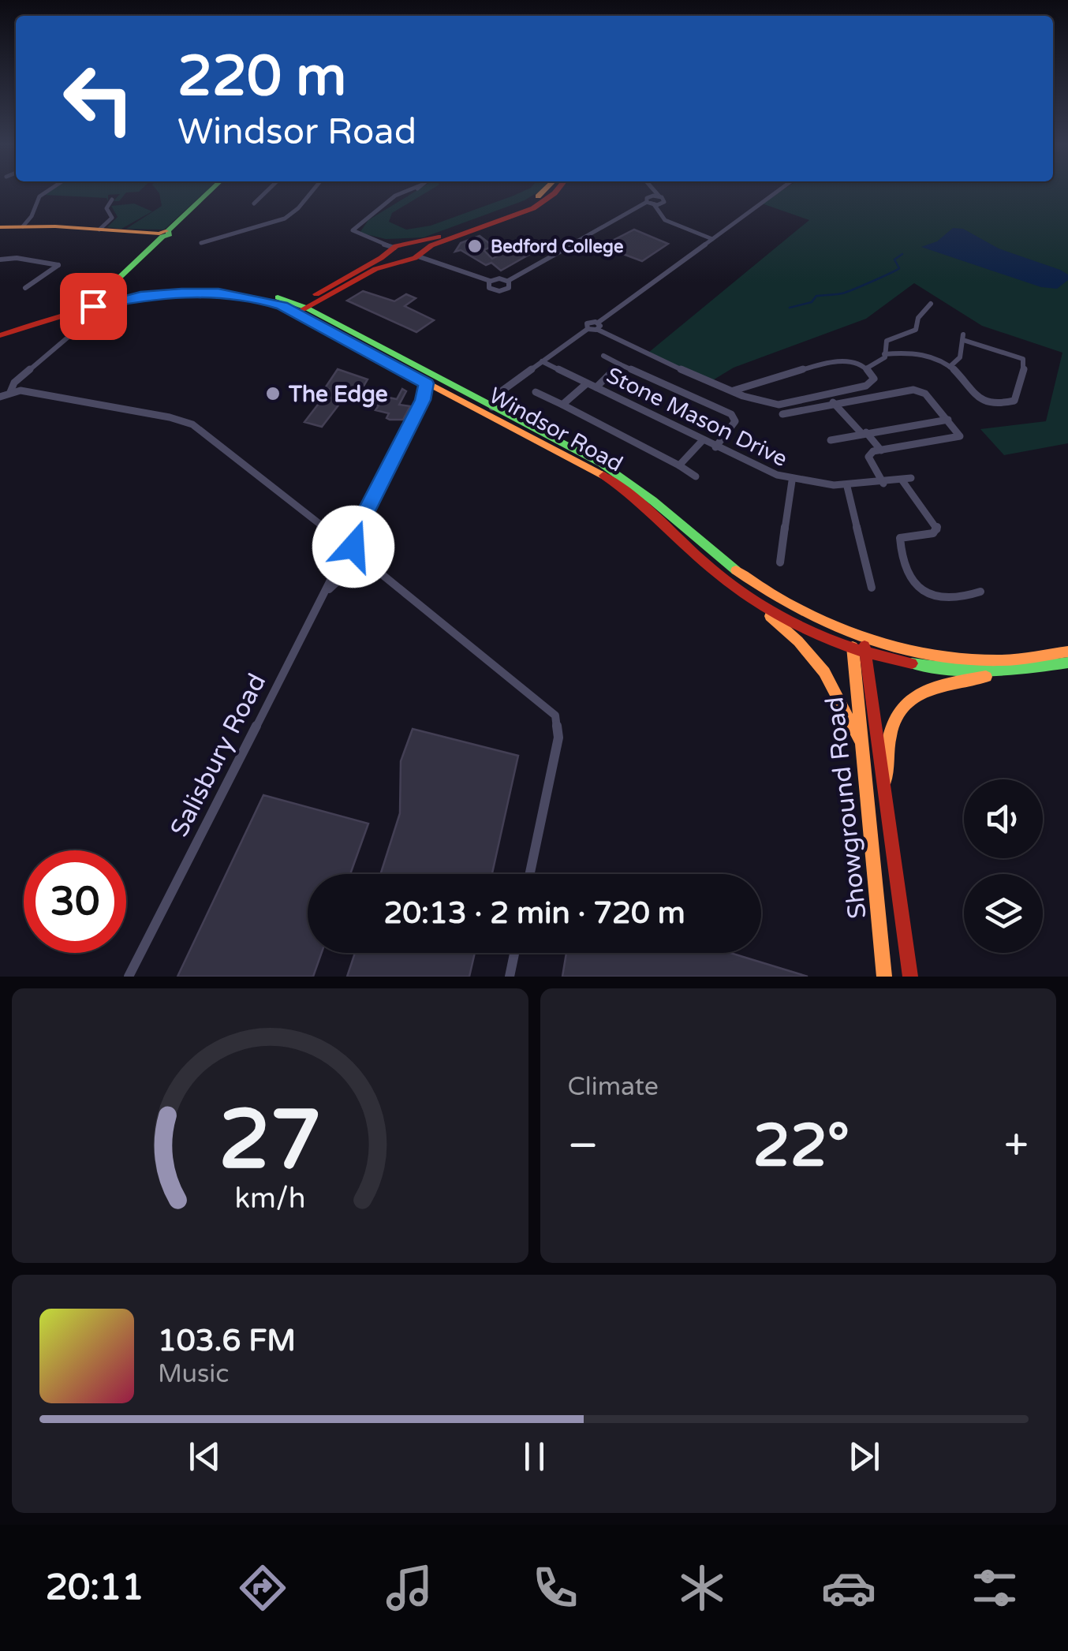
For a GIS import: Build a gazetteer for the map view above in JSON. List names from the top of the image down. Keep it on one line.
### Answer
{"streets":{"main road":["Windsor Road","Showground Road"],"street":["Stone Mason Drive","Salisbury Road"]},"crossings":[["Windsor Road","Salisbury Road"],["Windsor Road","Showground Road"]],"places":["Bedford College","The Edge"],"page":{"turn":["220 m","Windsor Road"],"limit":"30","trip":"20:13 · 2 min · 720 m","tile":"Climate","heat":["−","22°","+"],"song":["103.6 FM","Music"],"tabs":"20:11","gauge":["27","km/h"]}}
